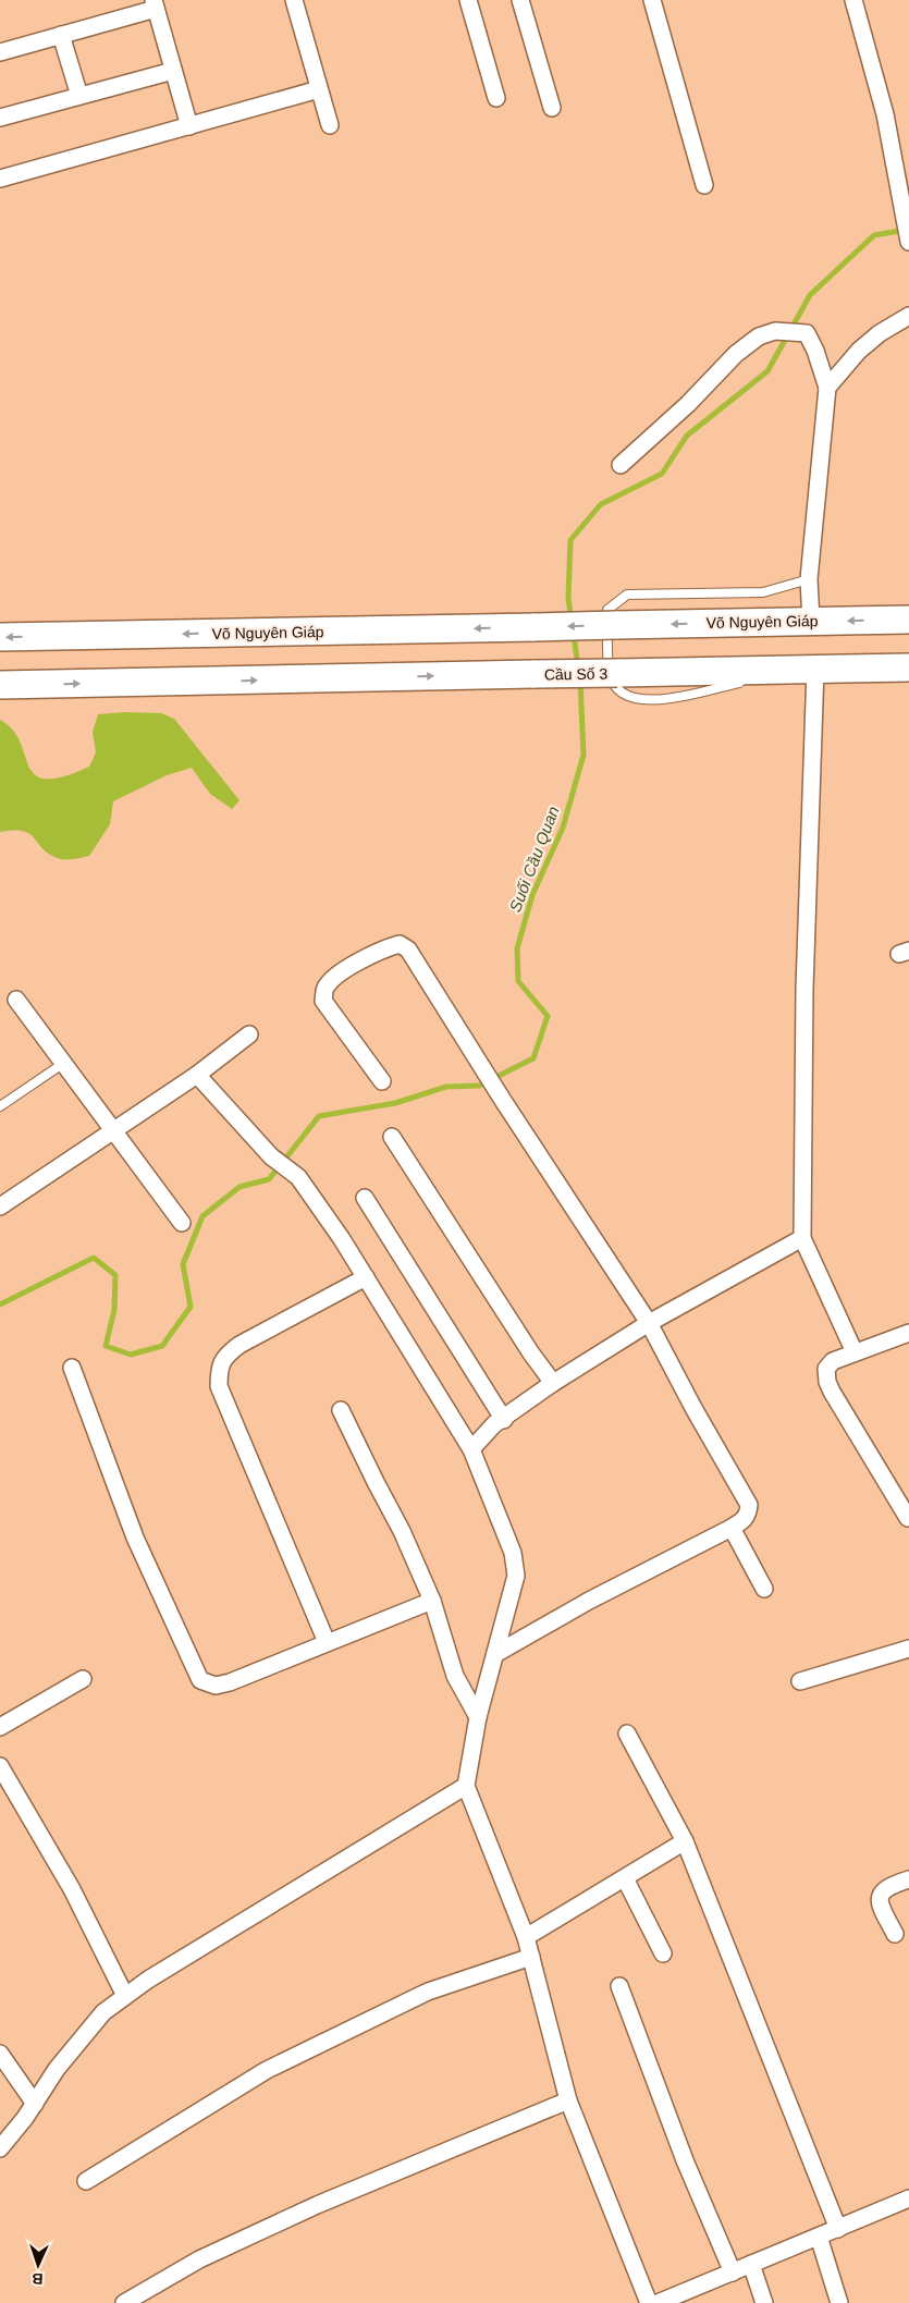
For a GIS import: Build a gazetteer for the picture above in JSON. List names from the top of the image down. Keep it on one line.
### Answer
{"streets":{"highway":["Võ Nguyên Giáp","Cầu Số 3"]},"one_way":["Võ Nguyên Giáp","Cầu Số 3"],"water":["Suối Cầu Quan"],"north":"bottom"}
